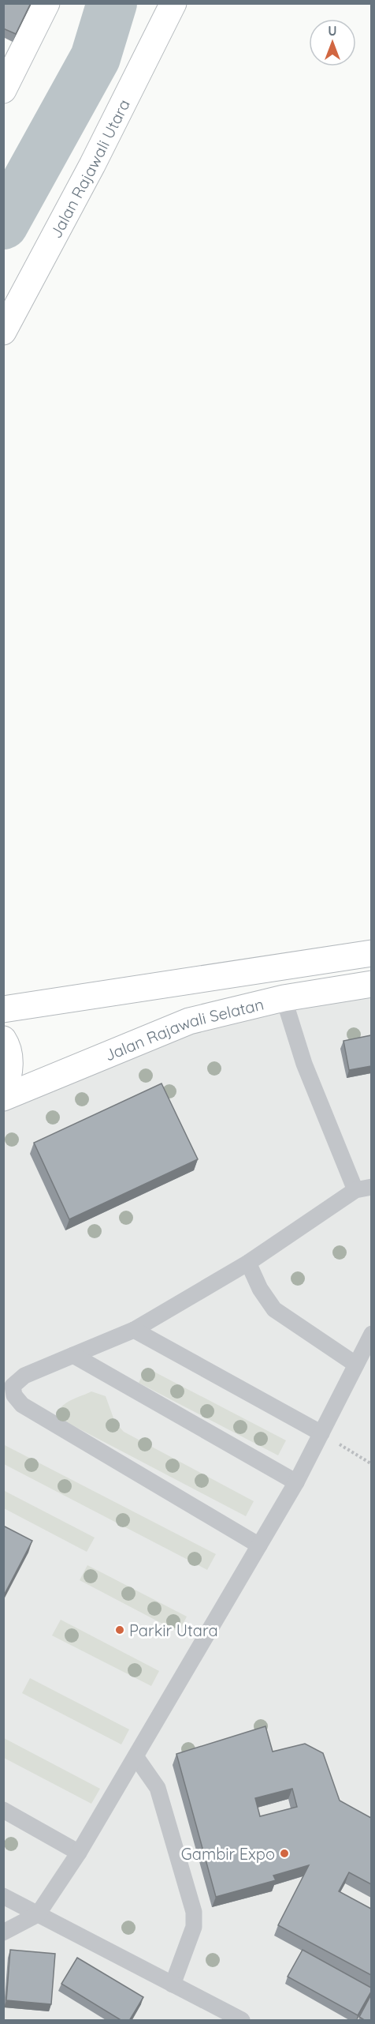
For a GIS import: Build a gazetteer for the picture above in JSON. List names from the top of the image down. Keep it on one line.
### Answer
{"streets":{"main road":["Jalan Rajawali Utara","Jalan Rajawali Selatan"]},"places":["Parkir Utara","Gambir Expo"],"north":"top"}
